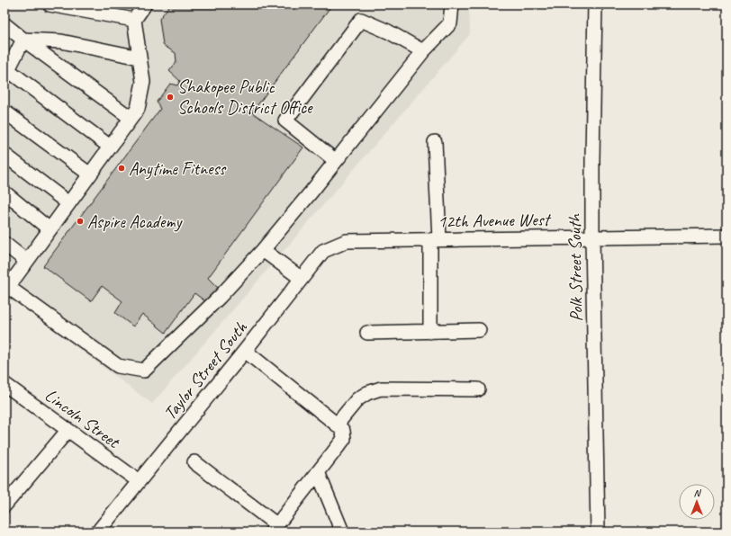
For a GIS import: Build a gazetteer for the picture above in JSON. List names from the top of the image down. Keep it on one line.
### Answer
{"streets":{"street":["12th Avenue West","Polk Street South","Taylor Street South","Lincoln Street"]},"crossings":[["12th Avenue West","Polk Street South"],["12th Avenue West","Taylor Street South"],["Taylor Street South","Lincoln Street"]],"places":["Shakopee Public Schools District Office","Anytime Fitness","Aspire Academy"],"north":"top"}
